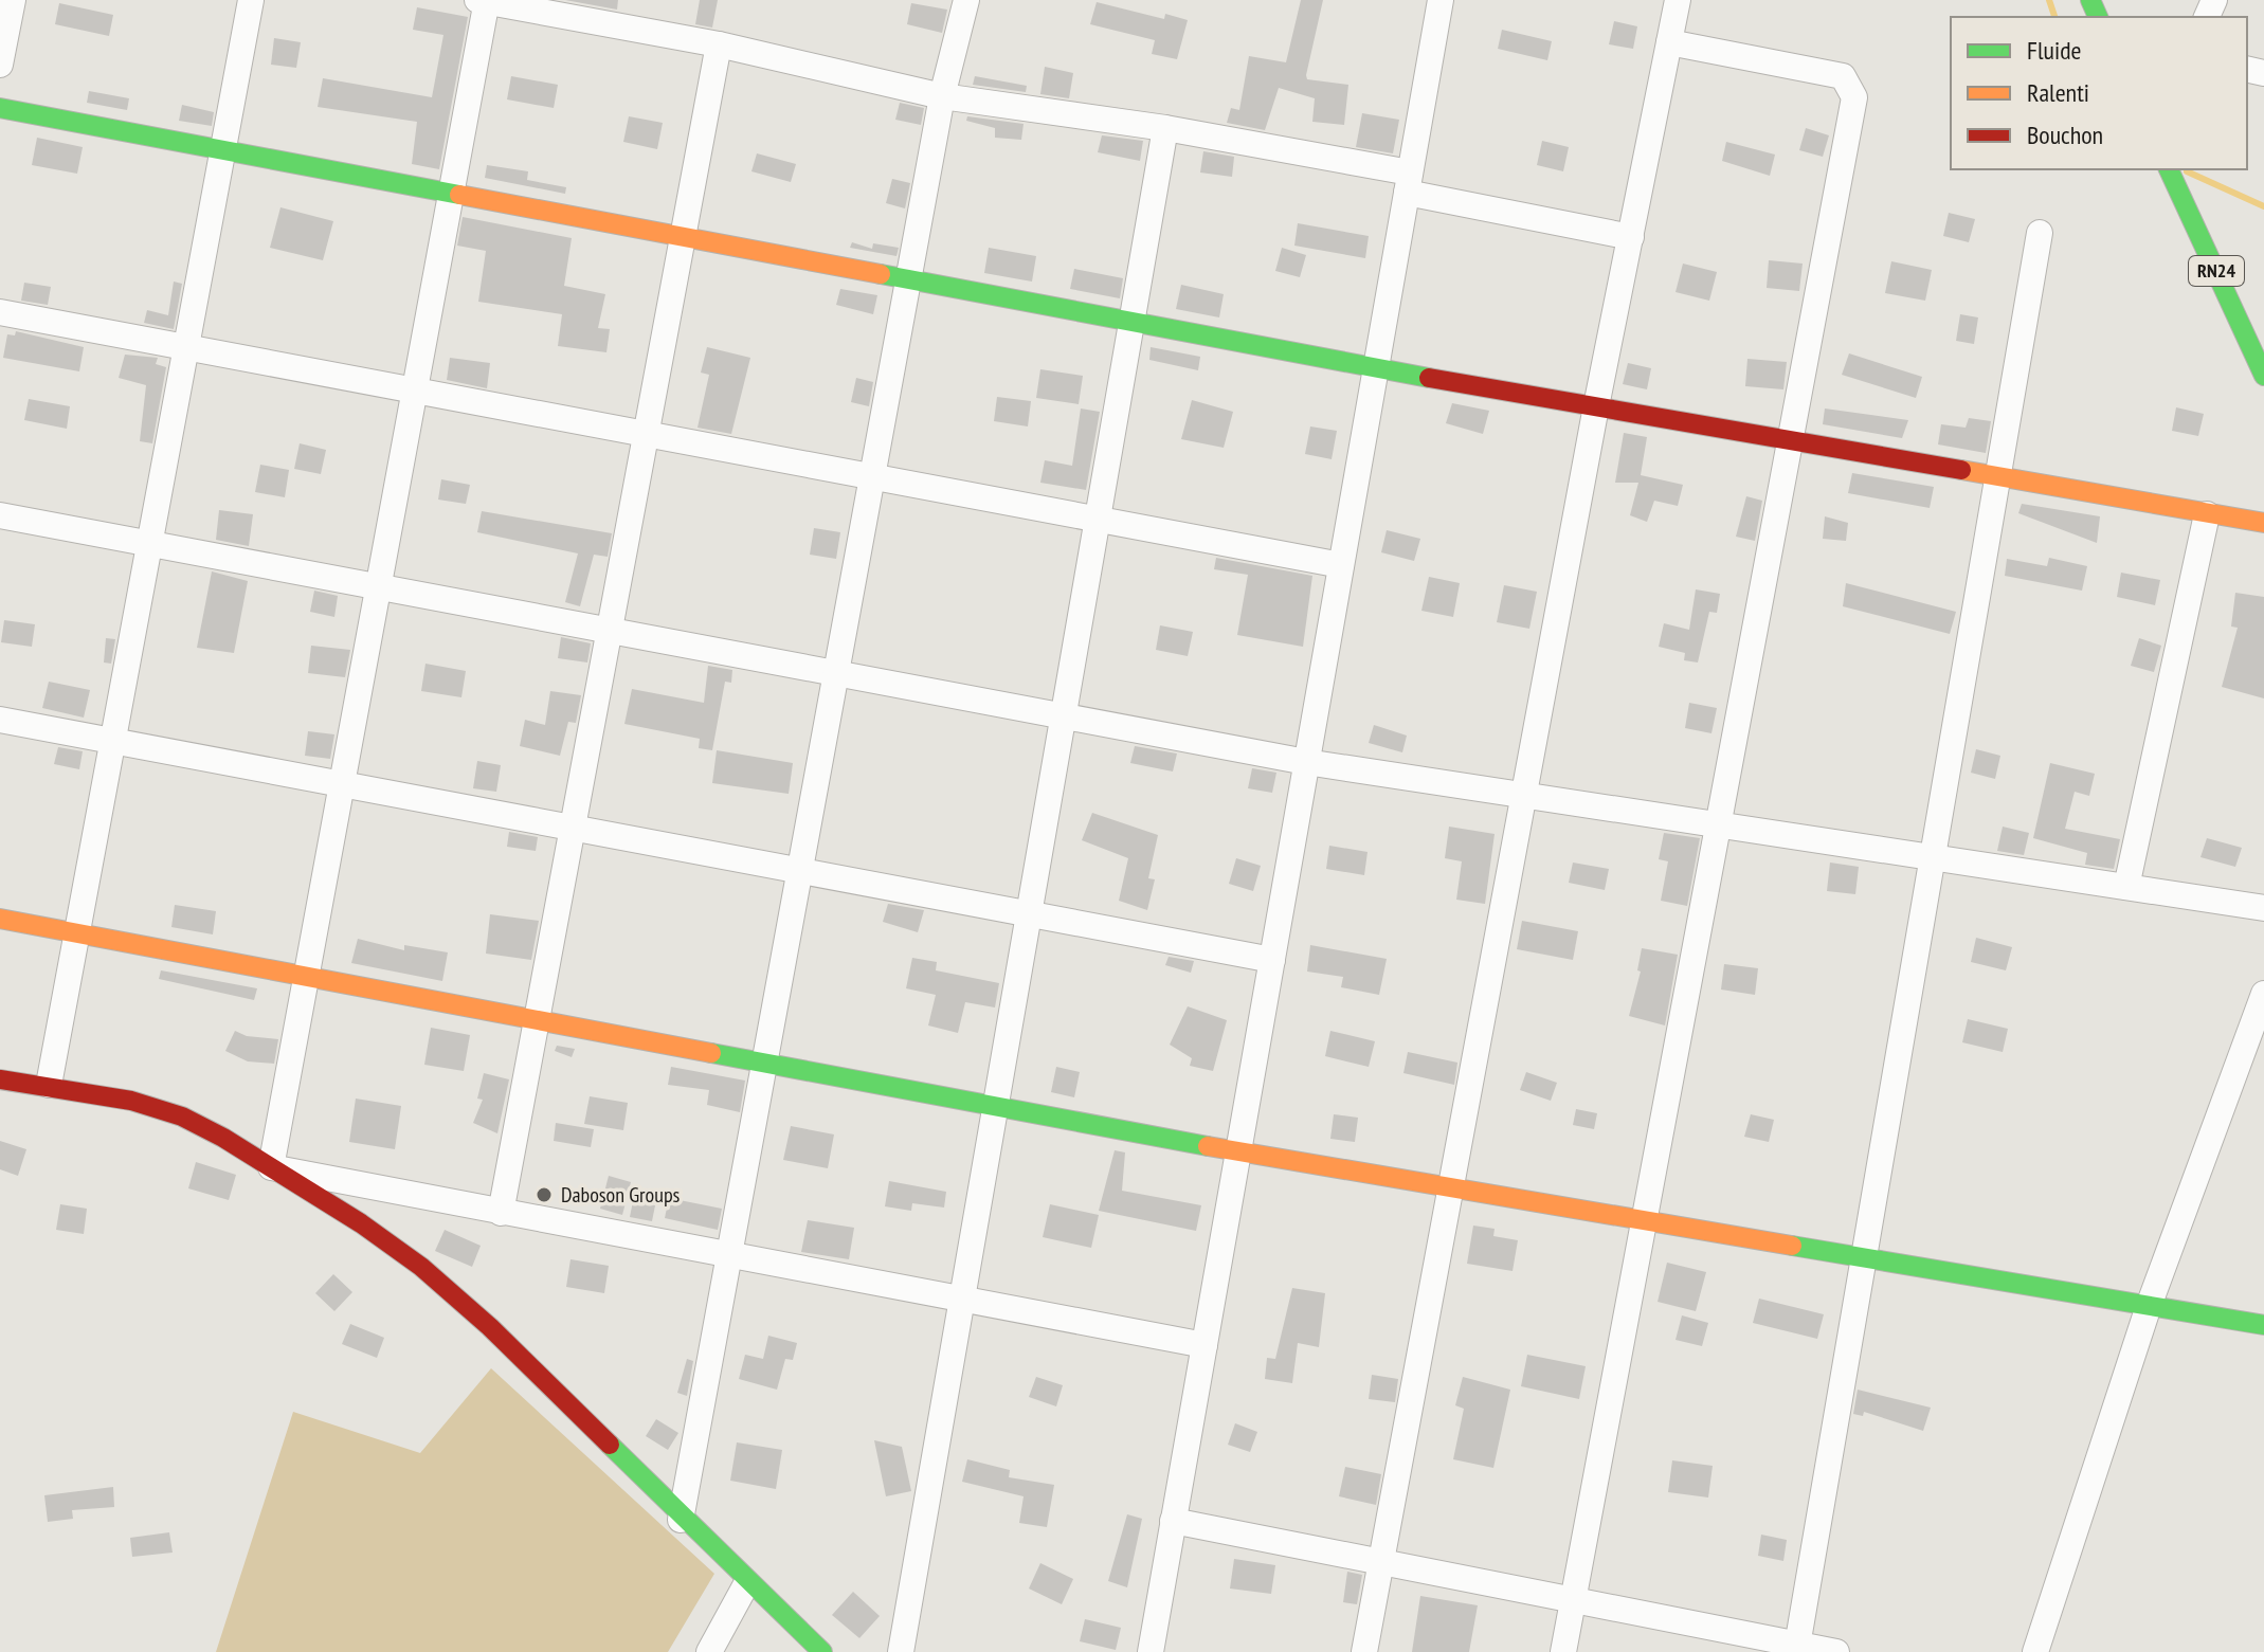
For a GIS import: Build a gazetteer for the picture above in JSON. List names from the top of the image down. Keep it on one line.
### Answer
{"streets":{"street":["RN24"]},"places":["Daboson Groups"],"legend":["Fluide","Ralenti","Bouchon"]}
